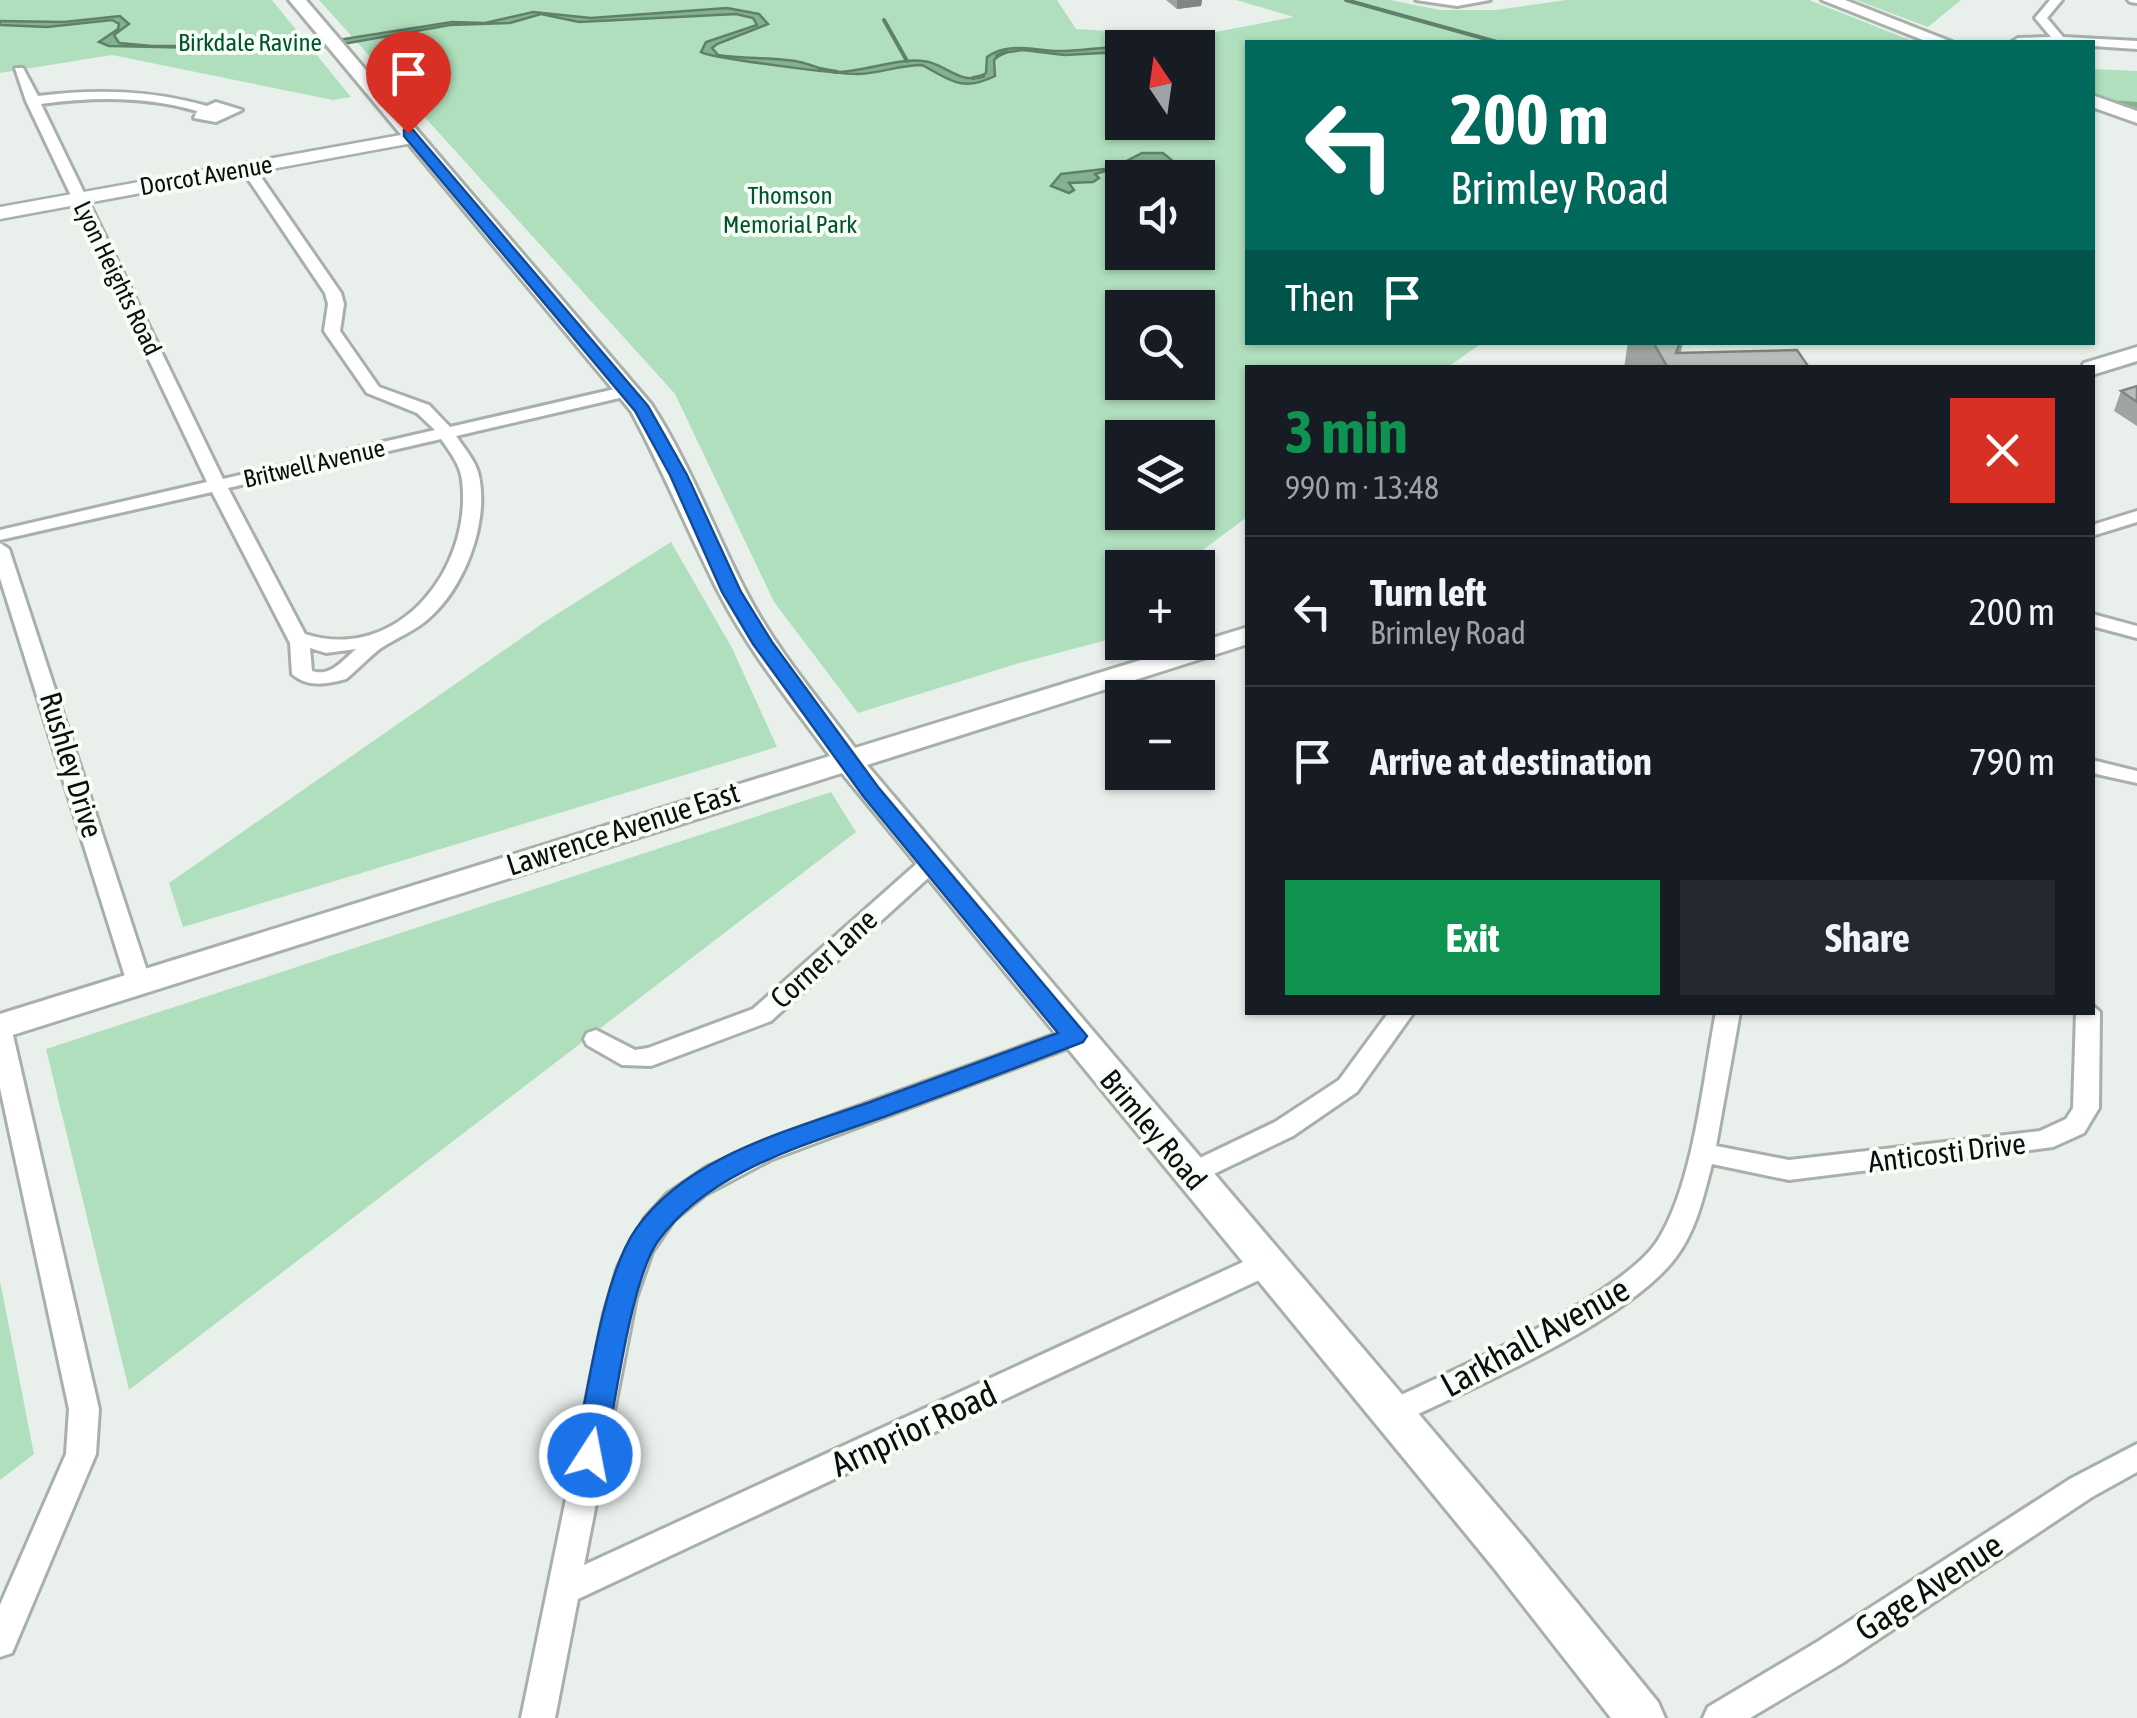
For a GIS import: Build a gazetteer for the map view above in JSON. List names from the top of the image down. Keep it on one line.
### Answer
{"streets":{"main road":["Lawrence Avenue East","Brimley Road"],"street":["Dorcot Avenue","Lyon Heights Road","Britwell Avenue","Rushley Drive","Corner Lane","Anticosti Drive","Larkhall Avenue","Arnprior Road","Gage Avenue"]},"crossings":[["Dorcot Avenue","Lyon Heights Road"],["Dorcot Avenue","Brimley Road"],["Lyon Heights Road","Britwell Avenue"],["Britwell Avenue","Brimley Road"],["Rushley Drive","Lawrence Avenue East"],["Lawrence Avenue East","Brimley Road"],["Corner Lane","Brimley Road"],["Brimley Road","Larkhall Avenue"],["Brimley Road","Arnprior Road"],["Anticosti Drive","Larkhall Avenue"]],"parks":["Birkdale Ravine","Thomson Memorial Park"],"north":"top","page":{"map_buttons":["+","−"],"turn":["200 m","Brimley Road"],"then":"Then","heading":["3 min","990 m · 13:48"],"list":[{"name":"Turn left","note":"Brimley Road","value":"200 m"},{"name":"Arrive at destination","value":"790 m"}],"buttons":["Exit","Share"]}}
